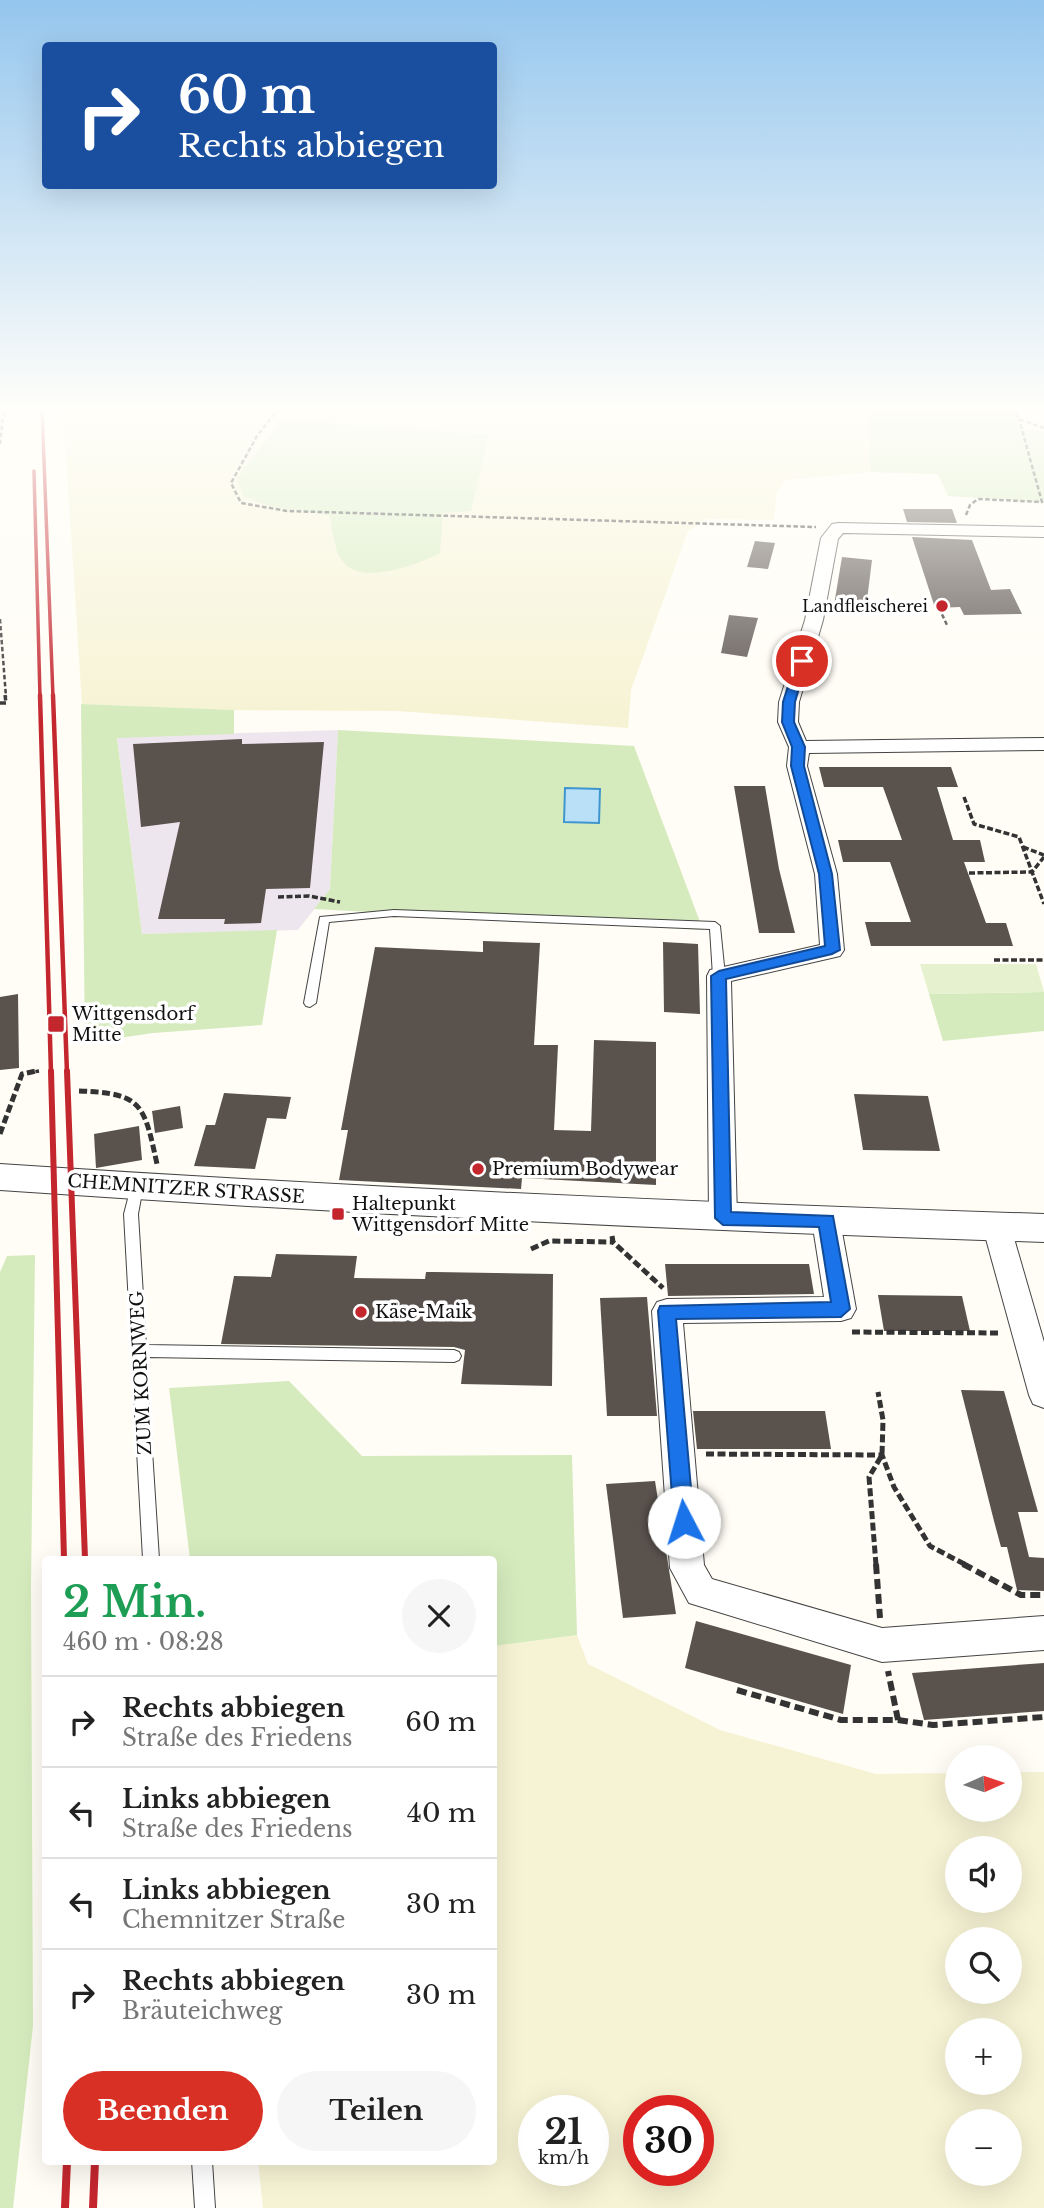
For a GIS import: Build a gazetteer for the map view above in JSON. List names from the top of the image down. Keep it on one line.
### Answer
{"streets":{"street":["CHEMNITZER STRASSE"],"lane":["ZUM KORNWEG"]},"crossings":[["CHEMNITZER STRASSE","ZUM KORNWEG"]],"places":{"other":["Landfleischerei","Premium Bodywear","Käse-Maik"],"transit":["Wittgensdorf Mitte","Haltepunkt Wittgensdorf Mitte"]},"north":"right","page":{"turn":["60 m","Rechts abbiegen"],"heading":["2 Min.","460 m · 08:28"],"list":[{"name":"Rechts abbiegen","note":"Straße des Friedens","value":"60 m"},{"name":"Links abbiegen","note":"Straße des Friedens","value":"40 m"},{"name":"Links abbiegen","note":"Chemnitzer Straße","value":"30 m"},{"name":"Rechts abbiegen","note":"Bräuteichweg","value":"30 m"}],"map_buttons":["+","−"],"buttons":["Beenden","Teilen"],"speed":"21 km/h","limit":"30"}}
